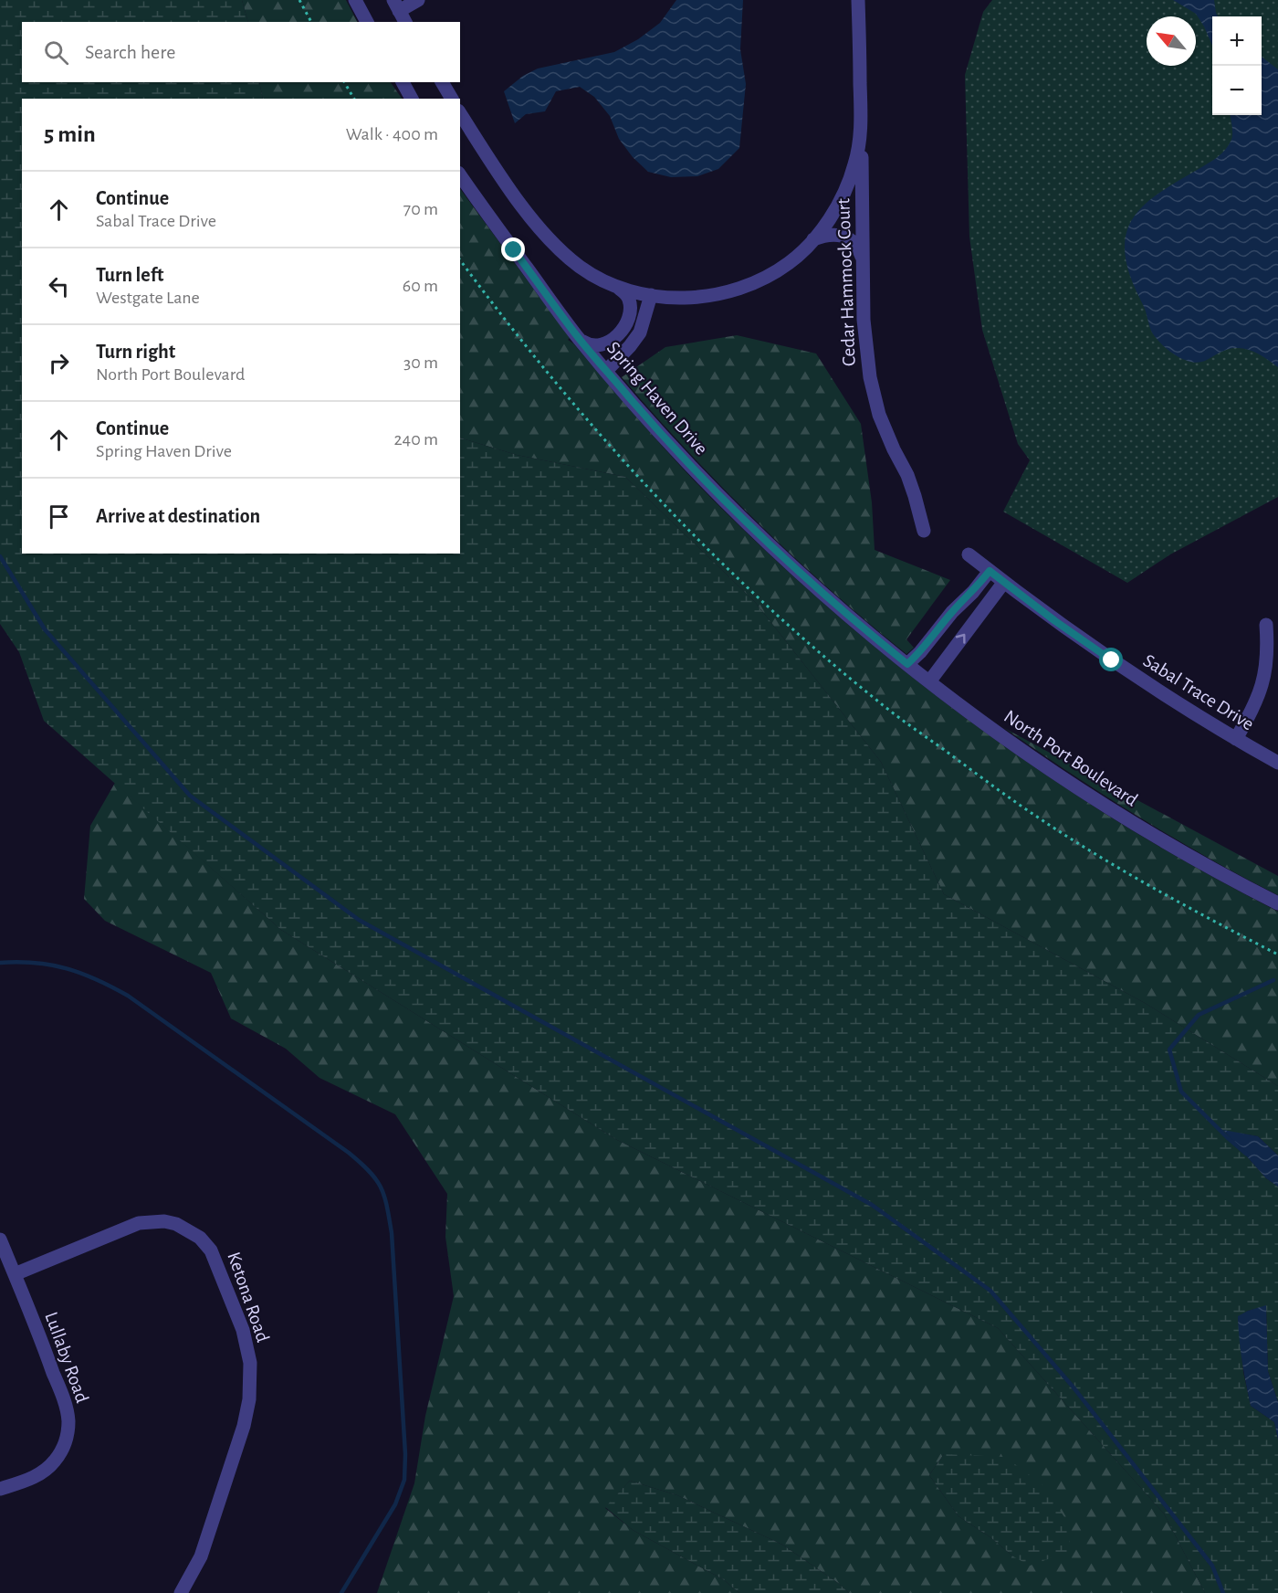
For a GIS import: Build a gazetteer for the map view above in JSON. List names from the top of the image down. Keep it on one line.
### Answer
{"streets":{"street":["Cedar Hammock Court","Spring Haven Drive","Sabal Trace Drive","North Port Boulevard","Ketona Road","Lullaby Road"]},"crossings":[["Spring Haven Drive","North Port Boulevard"],["Ketona Road","Lullaby Road"]],"north":"top left","page":{"map_buttons":["+","−"],"search":"Search here","heading":["5 min","Walk · 400 m"],"list":[["Continue","Sabal Trace Drive","70 m"],["Turn left","Westgate Lane","60 m"],["Turn right","North Port Boulevard","30 m"],["Continue","Spring Haven Drive","240 m"],"Arrive at destination"]}}
